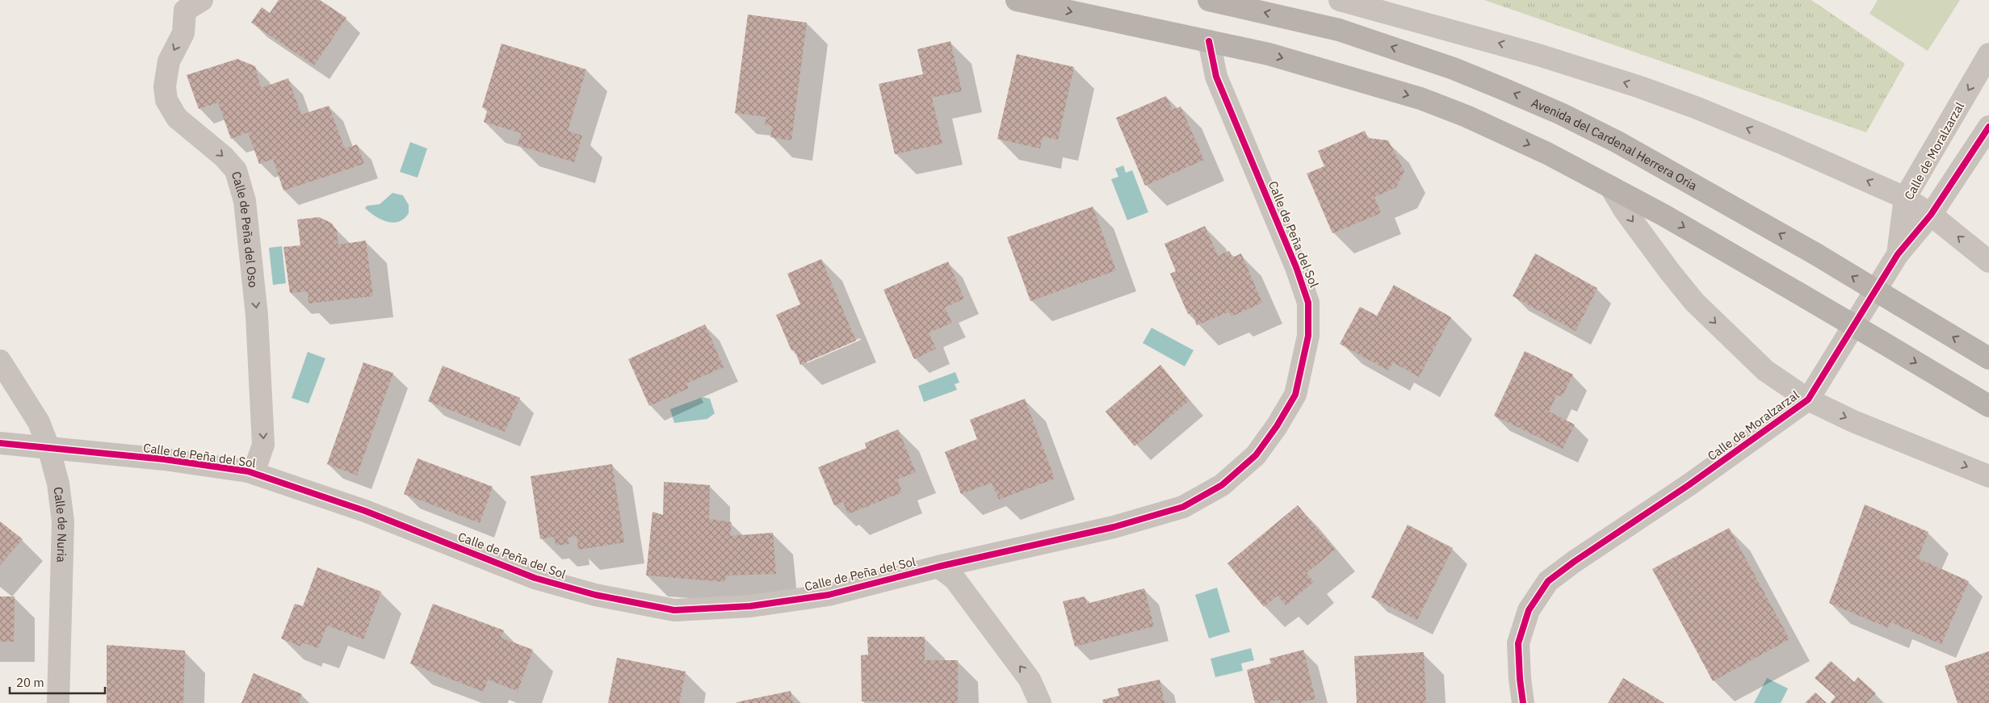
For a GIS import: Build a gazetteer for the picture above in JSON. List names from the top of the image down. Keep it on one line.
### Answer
{"streets":{"main road":["Avenida del Cardenal Herrera Oria"],"street":["Calle de Moralzarzal","Calle de Peña del Oso","Calle de Peña del Sol","Calle de Nuria"]},"crossings":[["Calle de Peña del Oso","Calle de Peña del Sol"],["Calle de Peña del Sol","Calle de Nuria"]],"one_way":["Calle de Peña del Oso"],"scale_bar":"20 m"}
